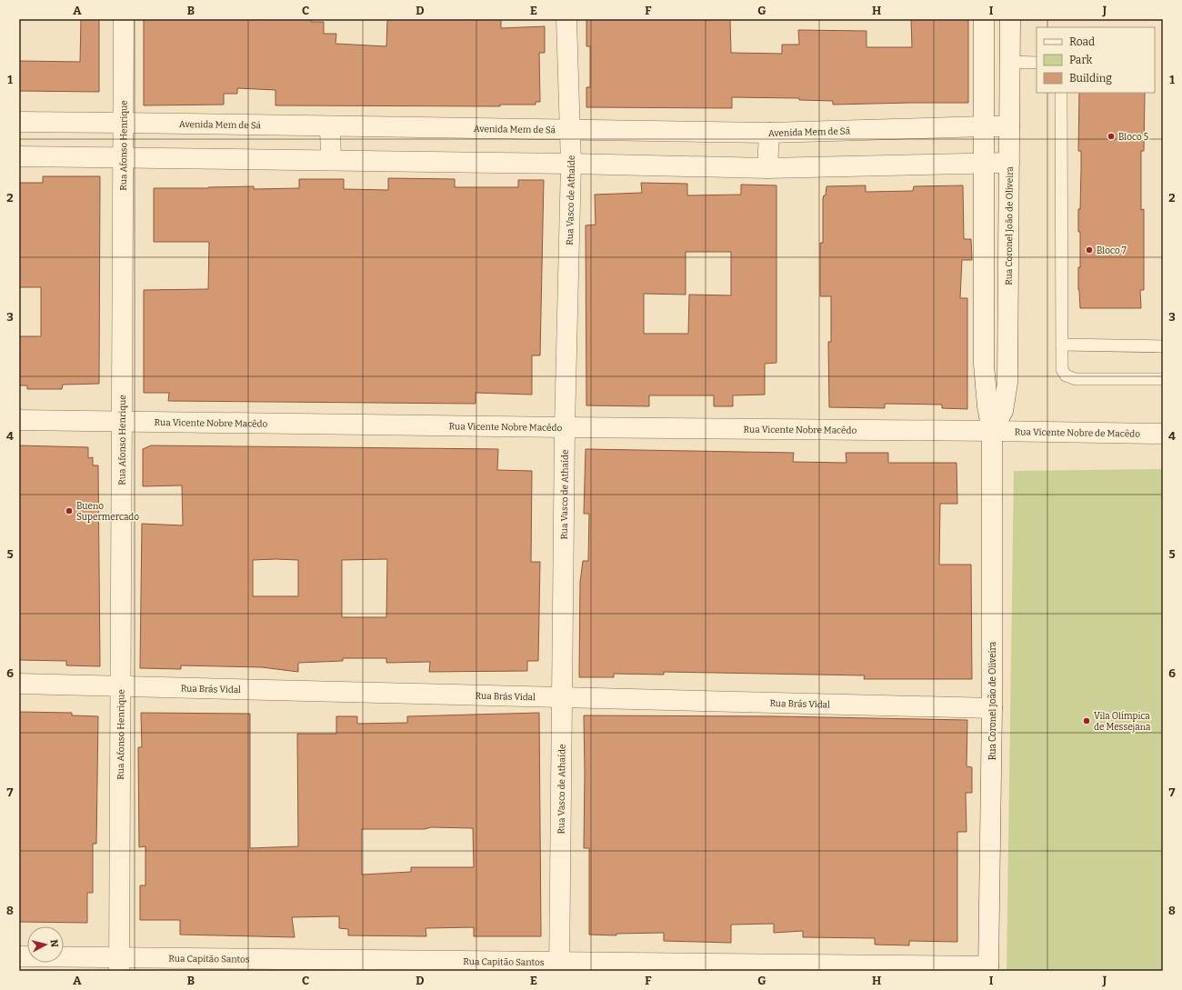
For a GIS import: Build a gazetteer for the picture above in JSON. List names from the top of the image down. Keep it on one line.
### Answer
{"streets":{"street":["Avenida Mem de Sá","Rua Afonso Henrique","Rua Vasco de Athaíde","Rua Coronel João de Oliveira","Rua Vicente Nobre Macêdo","Rua Vicente Nobre de Macêdo","Rua Brás Vidal","Rua Capitão Santos"]},"crossings":[["Avenida Mem de Sá","Rua Afonso Henrique"],["Avenida Mem de Sá","Rua Vasco de Athaíde"],["Avenida Mem de Sá","Rua Coronel João de Oliveira"],["Rua Afonso Henrique","Rua Vicente Nobre Macêdo"],["Rua Afonso Henrique","Rua Brás Vidal"],["Rua Afonso Henrique","Rua Capitão Santos"],["Rua Vasco de Athaíde","Rua Vicente Nobre Macêdo"],["Rua Vasco de Athaíde","Rua Brás Vidal"],["Rua Vasco de Athaíde","Rua Capitão Santos"],["Rua Coronel João de Oliveira","Rua Vicente Nobre Macêdo"],["Rua Coronel João de Oliveira","Rua Vicente Nobre de Macêdo"],["Rua Coronel João de Oliveira","Rua Brás Vidal"],["Rua Coronel João de Oliveira","Rua Capitão Santos"],["Rua Vicente Nobre Macêdo","Rua Vicente Nobre de Macêdo"]],"places":["Bloco 5","Bloco 7","Bueno Supermercado","Vila Olímpica de Messejana"],"legend":["Road","Park","Building"],"north":"right","grid":{"columns":["A","B","C","D","E","F","G","H","I","J"],"rows":["1","2","3","4","5","6","7","8"]}}
